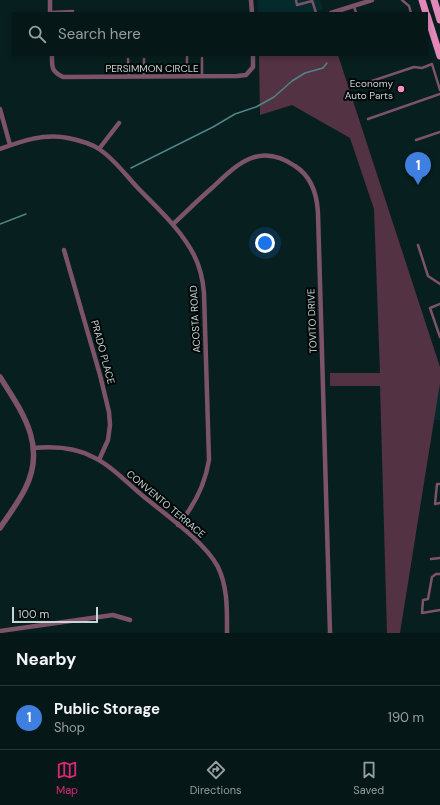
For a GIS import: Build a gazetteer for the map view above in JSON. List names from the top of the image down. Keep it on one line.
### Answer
{"streets":{"street":["PERSIMMON CIRCLE","ACOSTA ROAD","TOVITO DRIVE","PRADO PLACE","CONVENTO TERRACE"]},"crossings":[["ACOSTA ROAD","TOVITO DRIVE"],["ACOSTA ROAD","CONVENTO TERRACE"],["PRADO PLACE","CONVENTO TERRACE"]],"places":["Economy Auto Parts"],"scale_bar":"100 m","page":{"search":"Search here","pins":"1","scale":"100 m","heading":"Nearby","list":[{"mark":"1","name":"Public Storage","note":"Shop","value":"190 m"}],"nav":["Map","Directions","Saved"]}}
